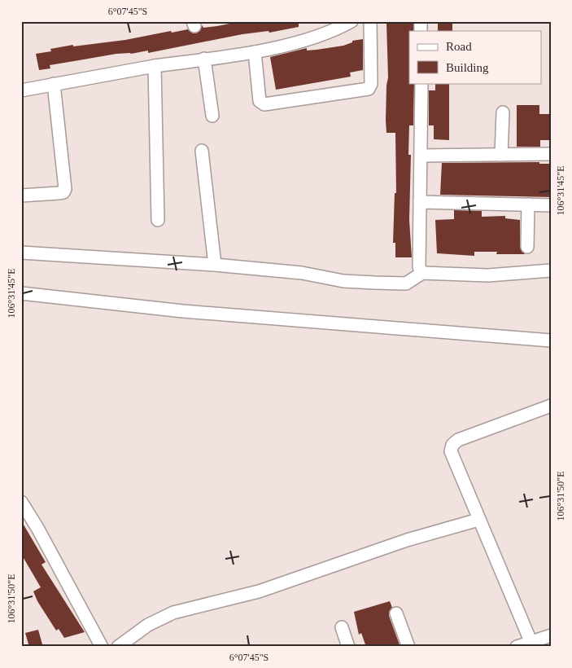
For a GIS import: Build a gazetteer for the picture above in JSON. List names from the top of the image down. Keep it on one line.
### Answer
{"legend":["Road","Building"],"coordinates":["6°07'45\"S","106°31'45\"E","106°31'50\"E"]}
